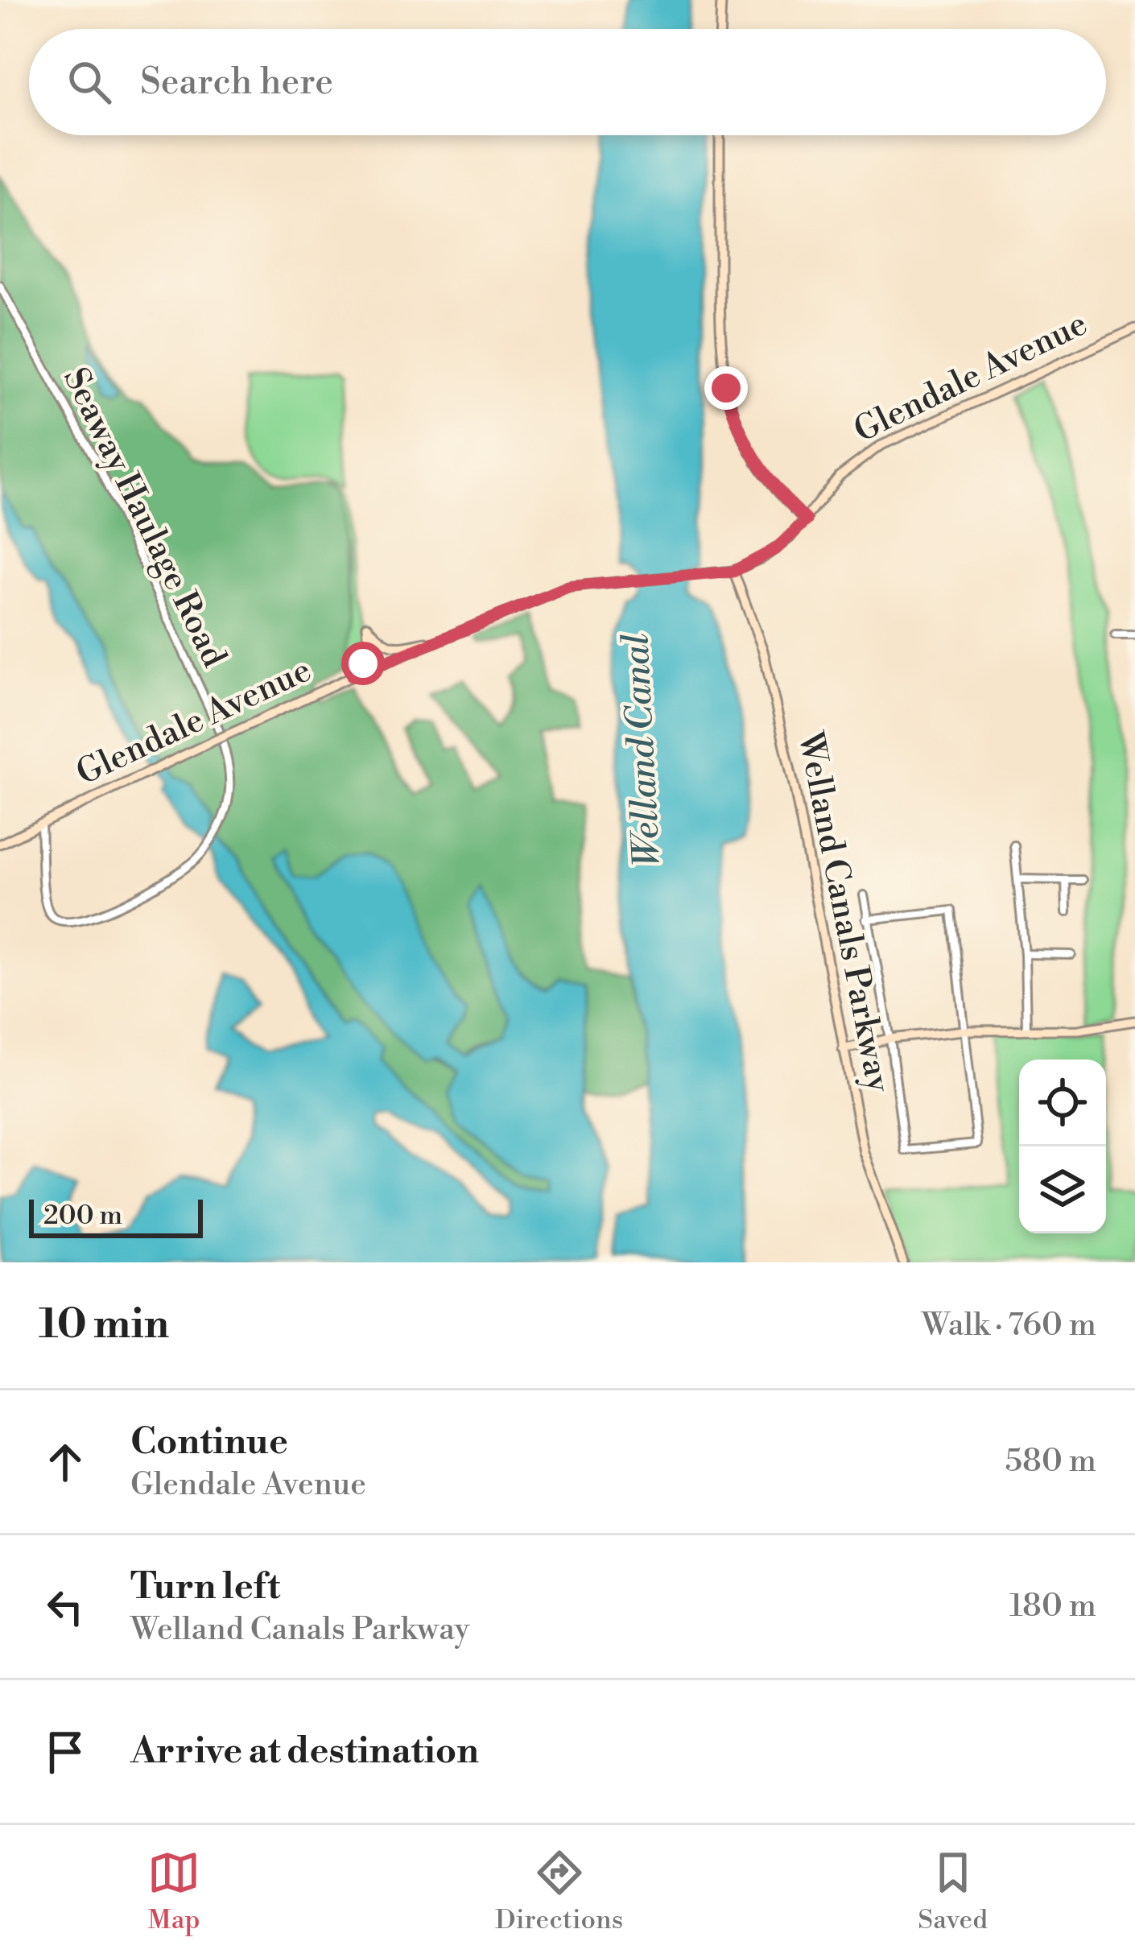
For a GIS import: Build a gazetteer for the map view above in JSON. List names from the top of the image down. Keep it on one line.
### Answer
{"streets":{"main road":["Glendale Avenue","Welland Canals Parkway"],"street":["Seaway Haulage Road"]},"crossings":[["Glendale Avenue","Seaway Haulage Road"],["Glendale Avenue","Welland Canals Parkway"]],"water":["Welland Canal"],"scale_bar":"200 m","page":{"search":"Search here","scale":"200 m","heading":["10 min","Walk · 760 m"],"list":[["Continue","Glendale Avenue","580 m"],["Turn left","Welland Canals Parkway","180 m"],"Arrive at destination"],"nav":["Map","Directions","Saved"]}}
